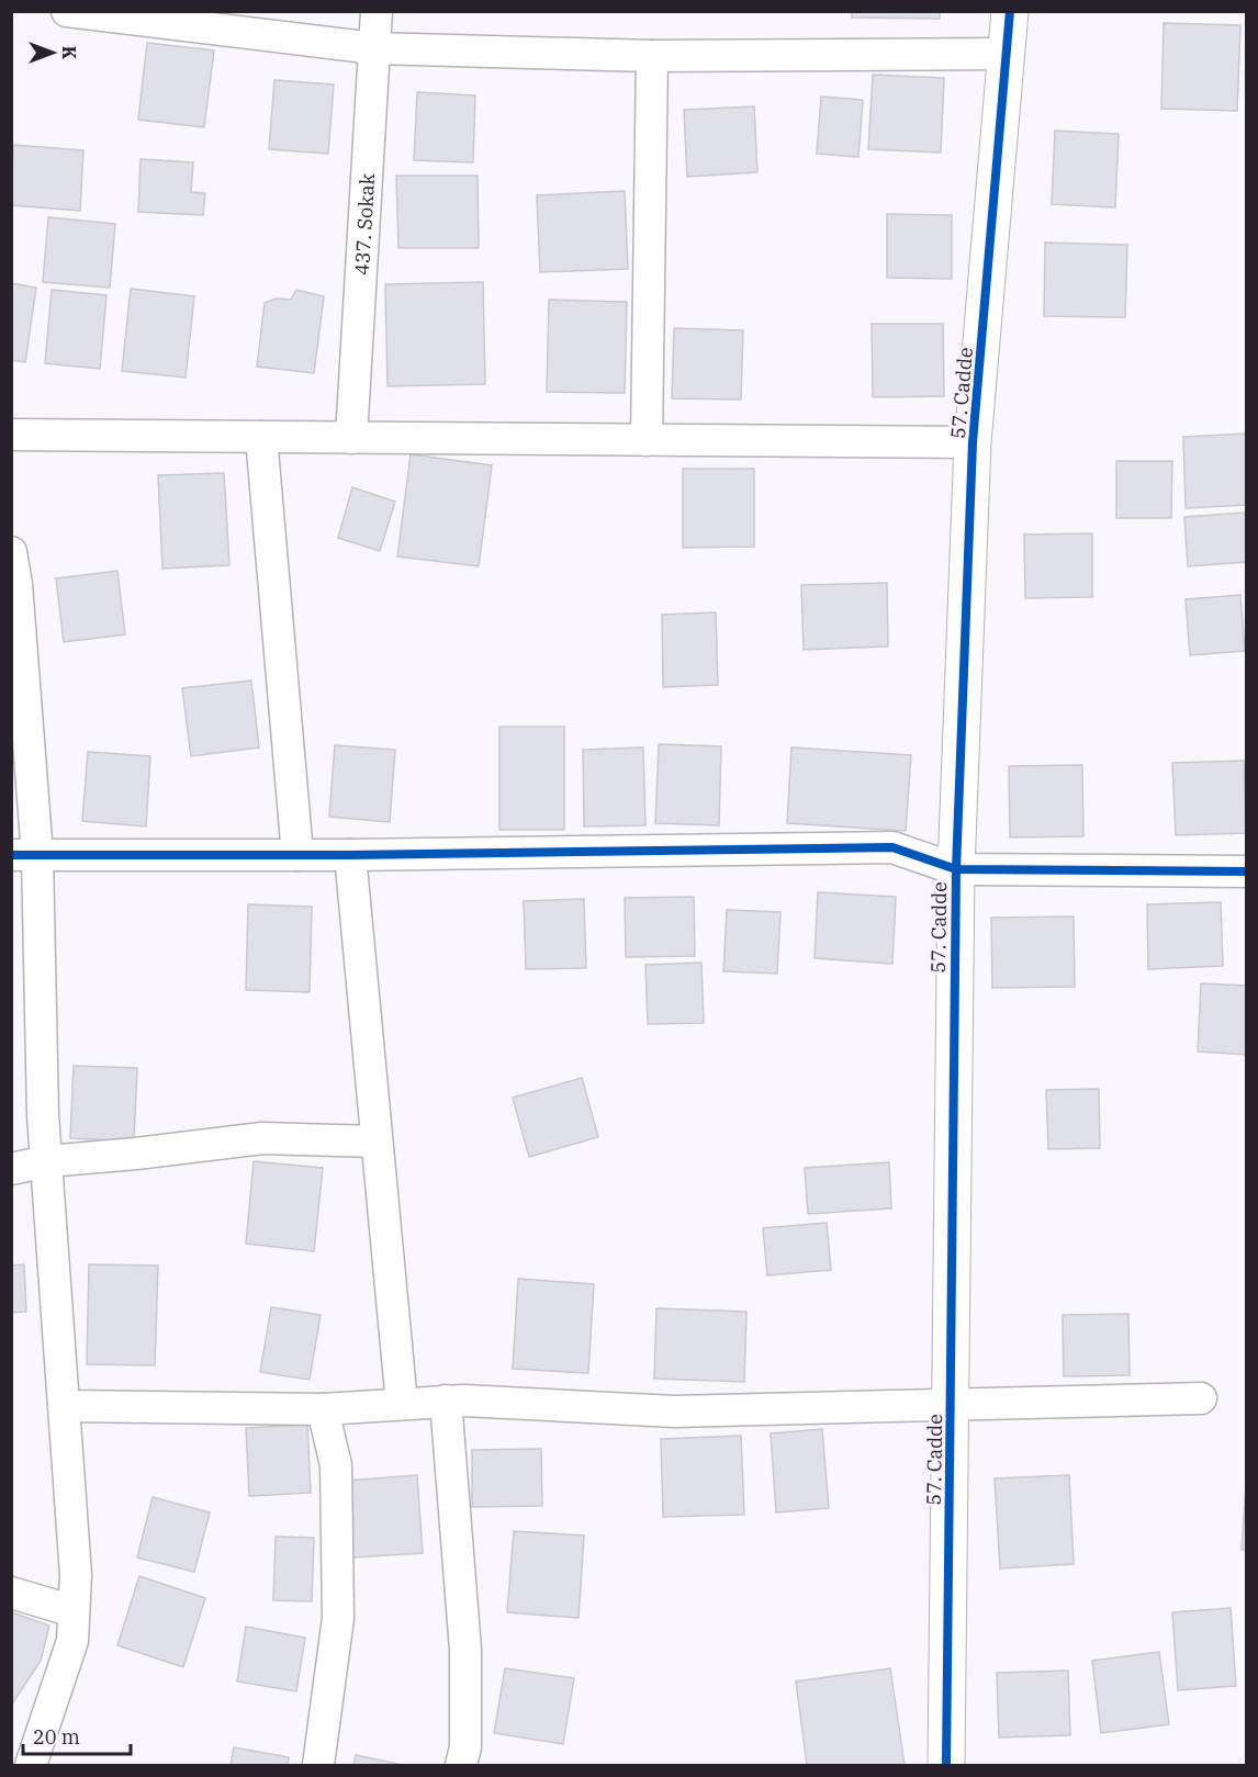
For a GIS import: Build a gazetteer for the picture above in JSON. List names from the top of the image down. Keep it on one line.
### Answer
{"streets":{"street":["437. Sokak","57. Cadde"]},"scale_bar":"20 m","north":"right"}
